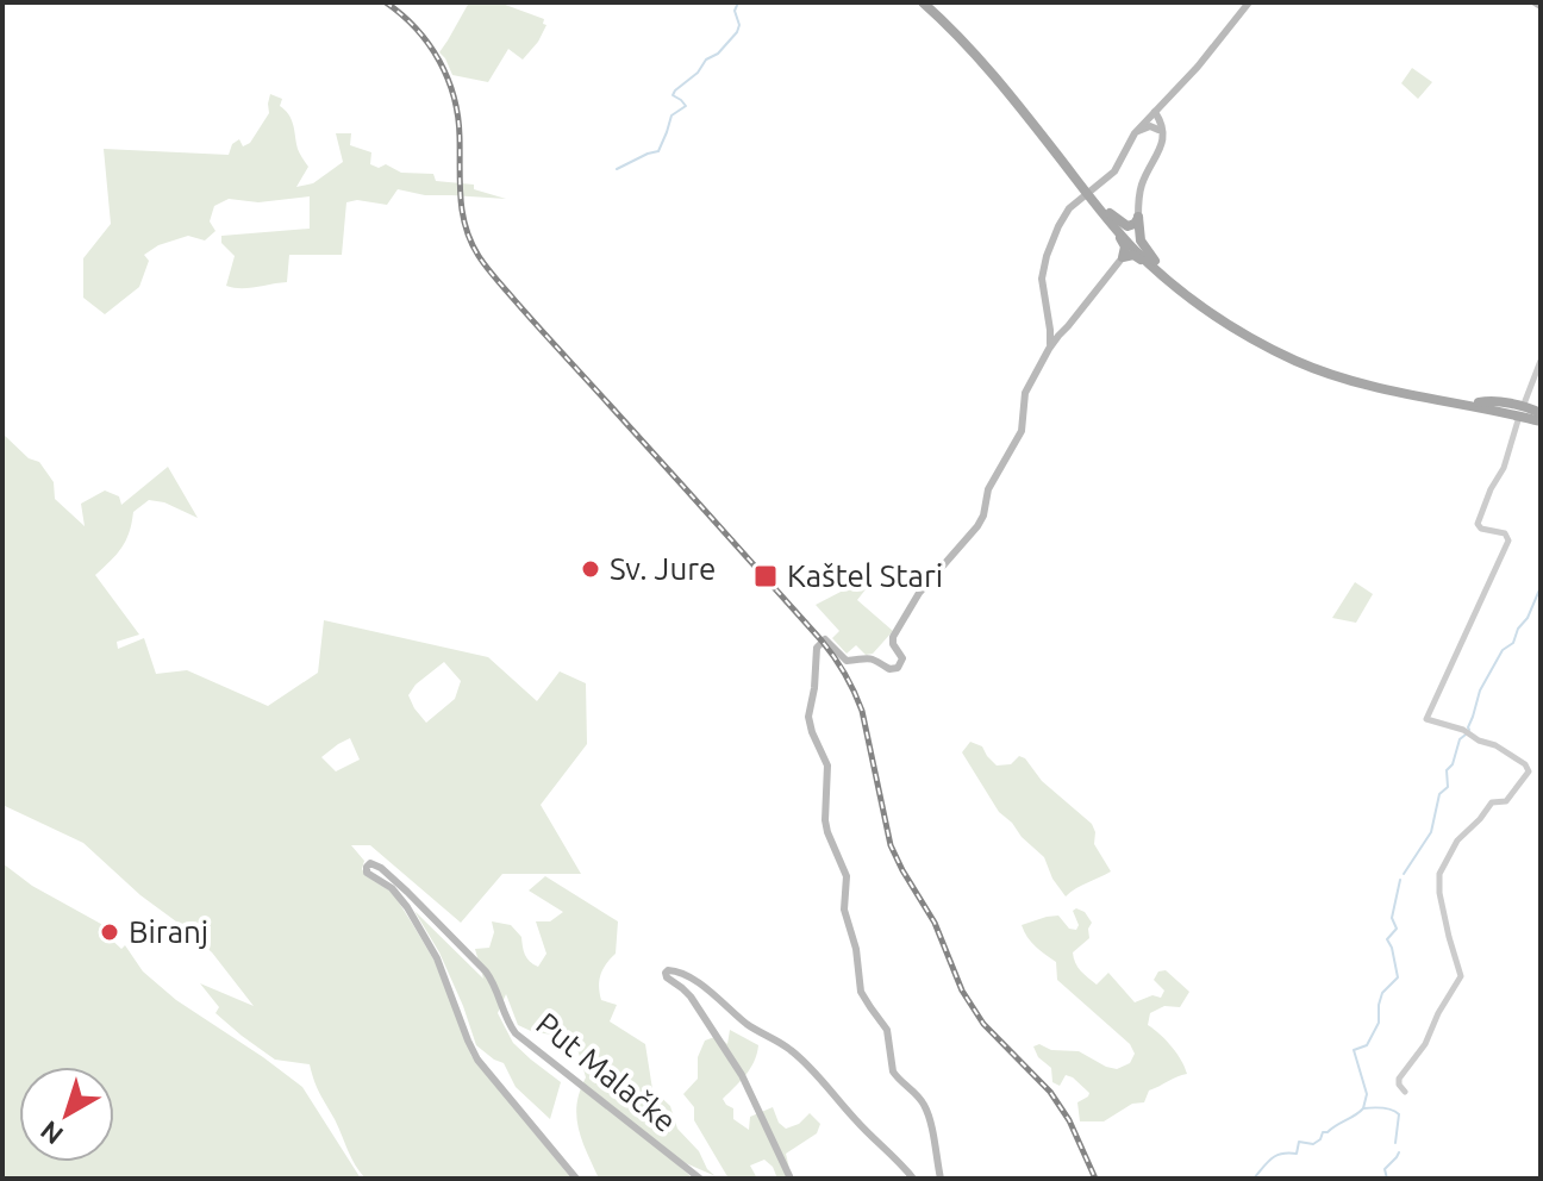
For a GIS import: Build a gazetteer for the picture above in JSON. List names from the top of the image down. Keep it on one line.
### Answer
{"streets":{"main road":["Put Malačke"]},"places":{"other":["Sv. Jure","Biranj"],"transit":["Kaštel Stari"]},"north":"bottom left"}
